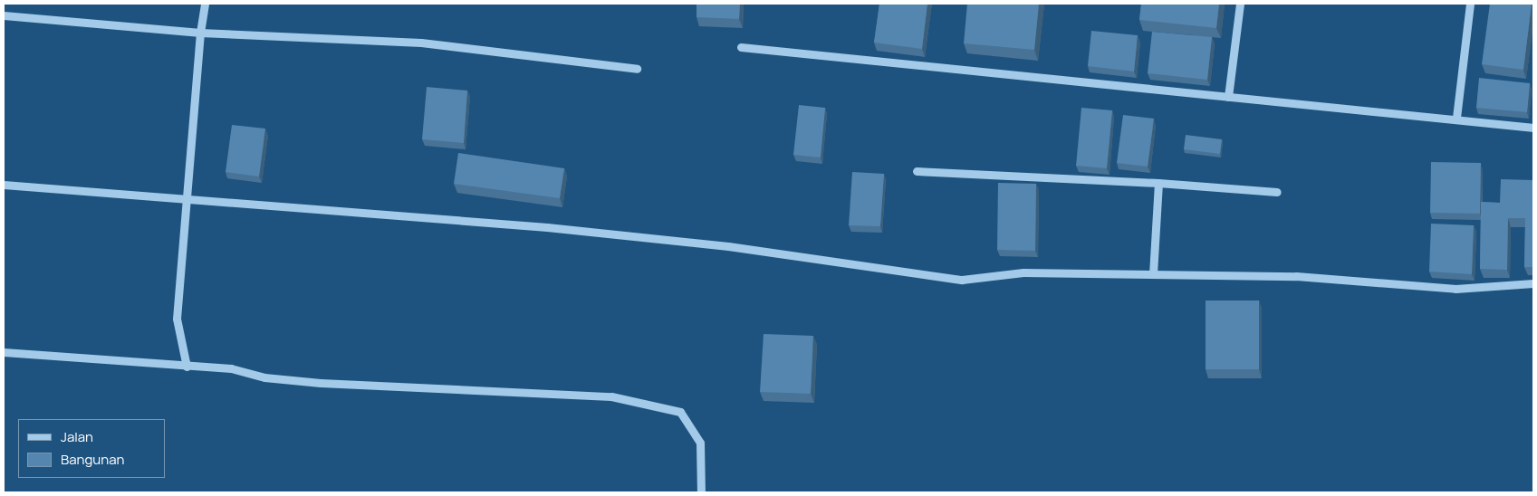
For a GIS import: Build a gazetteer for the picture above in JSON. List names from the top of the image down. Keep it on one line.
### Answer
{"legend":["Jalan","Bangunan"]}
